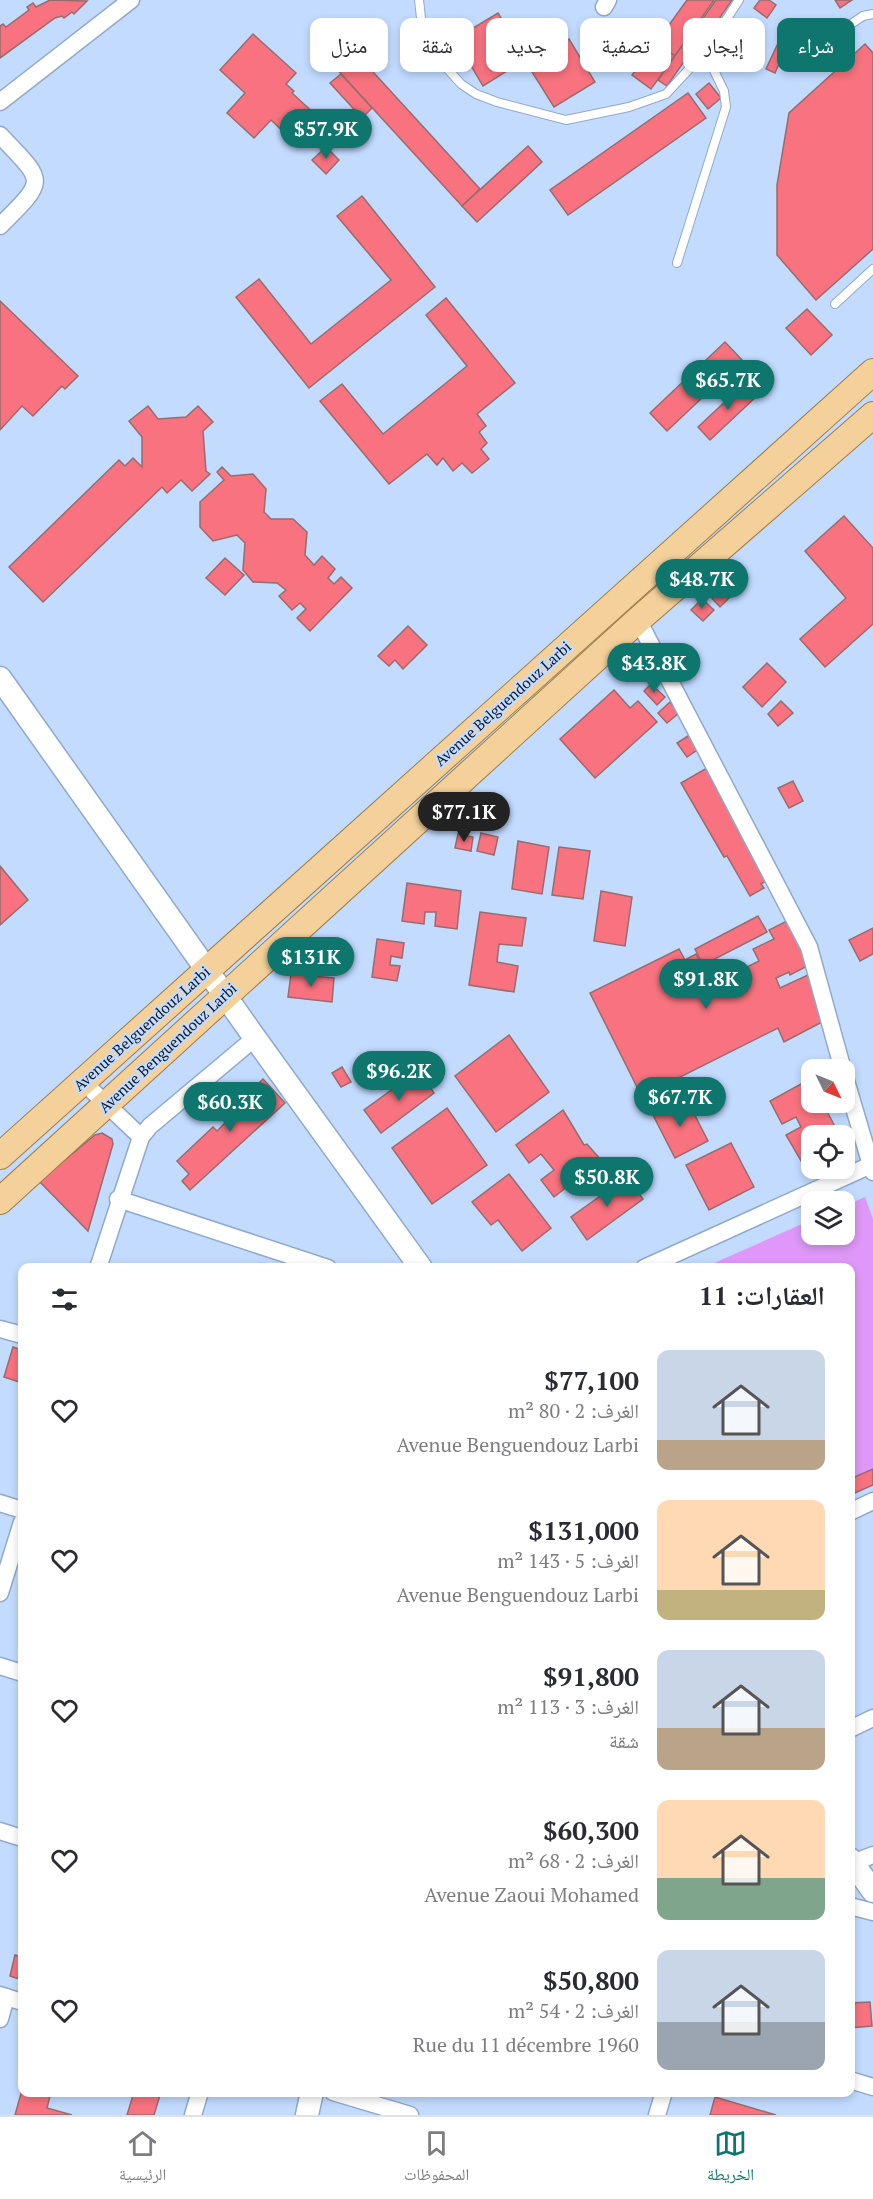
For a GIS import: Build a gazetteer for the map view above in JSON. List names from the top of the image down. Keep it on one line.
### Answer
{"streets":{"main road":["Avenue Belguendouz Larbi","Avenue Benguendouz Larbi"]},"north":"bottom right","page":{"chip":["شراء","إيجار","تصفية","جديد","شقة","منزل"],"price":["$57.9K","$65.7K","$48.7K","$43.8K","$77.1K","$131K","$91.8K","$96.2K","$67.7K","$60.3K","$50.8K"],"heading":"العقارات: 11","list":[{"name":"$77,100","note":"الغرف: 2 · 80 m² · Avenue Benguendouz Larbi"},{"name":"$131,000","note":"الغرف: 5 · 143 m² · Avenue Benguendouz Larbi"},{"name":"$91,800","note":"الغرف: 3 · 113 m² · شقة"},{"name":"$60,300","note":"الغرف: 2 · 68 m² · Avenue Zaoui Mohamed"},{"name":"$50,800","note":"الغرف: 2 · 54 m² · Rue du 11 décembre 1960"}],"tabs":["الخريطة","المحفوظات","الرئيسية"]}}
